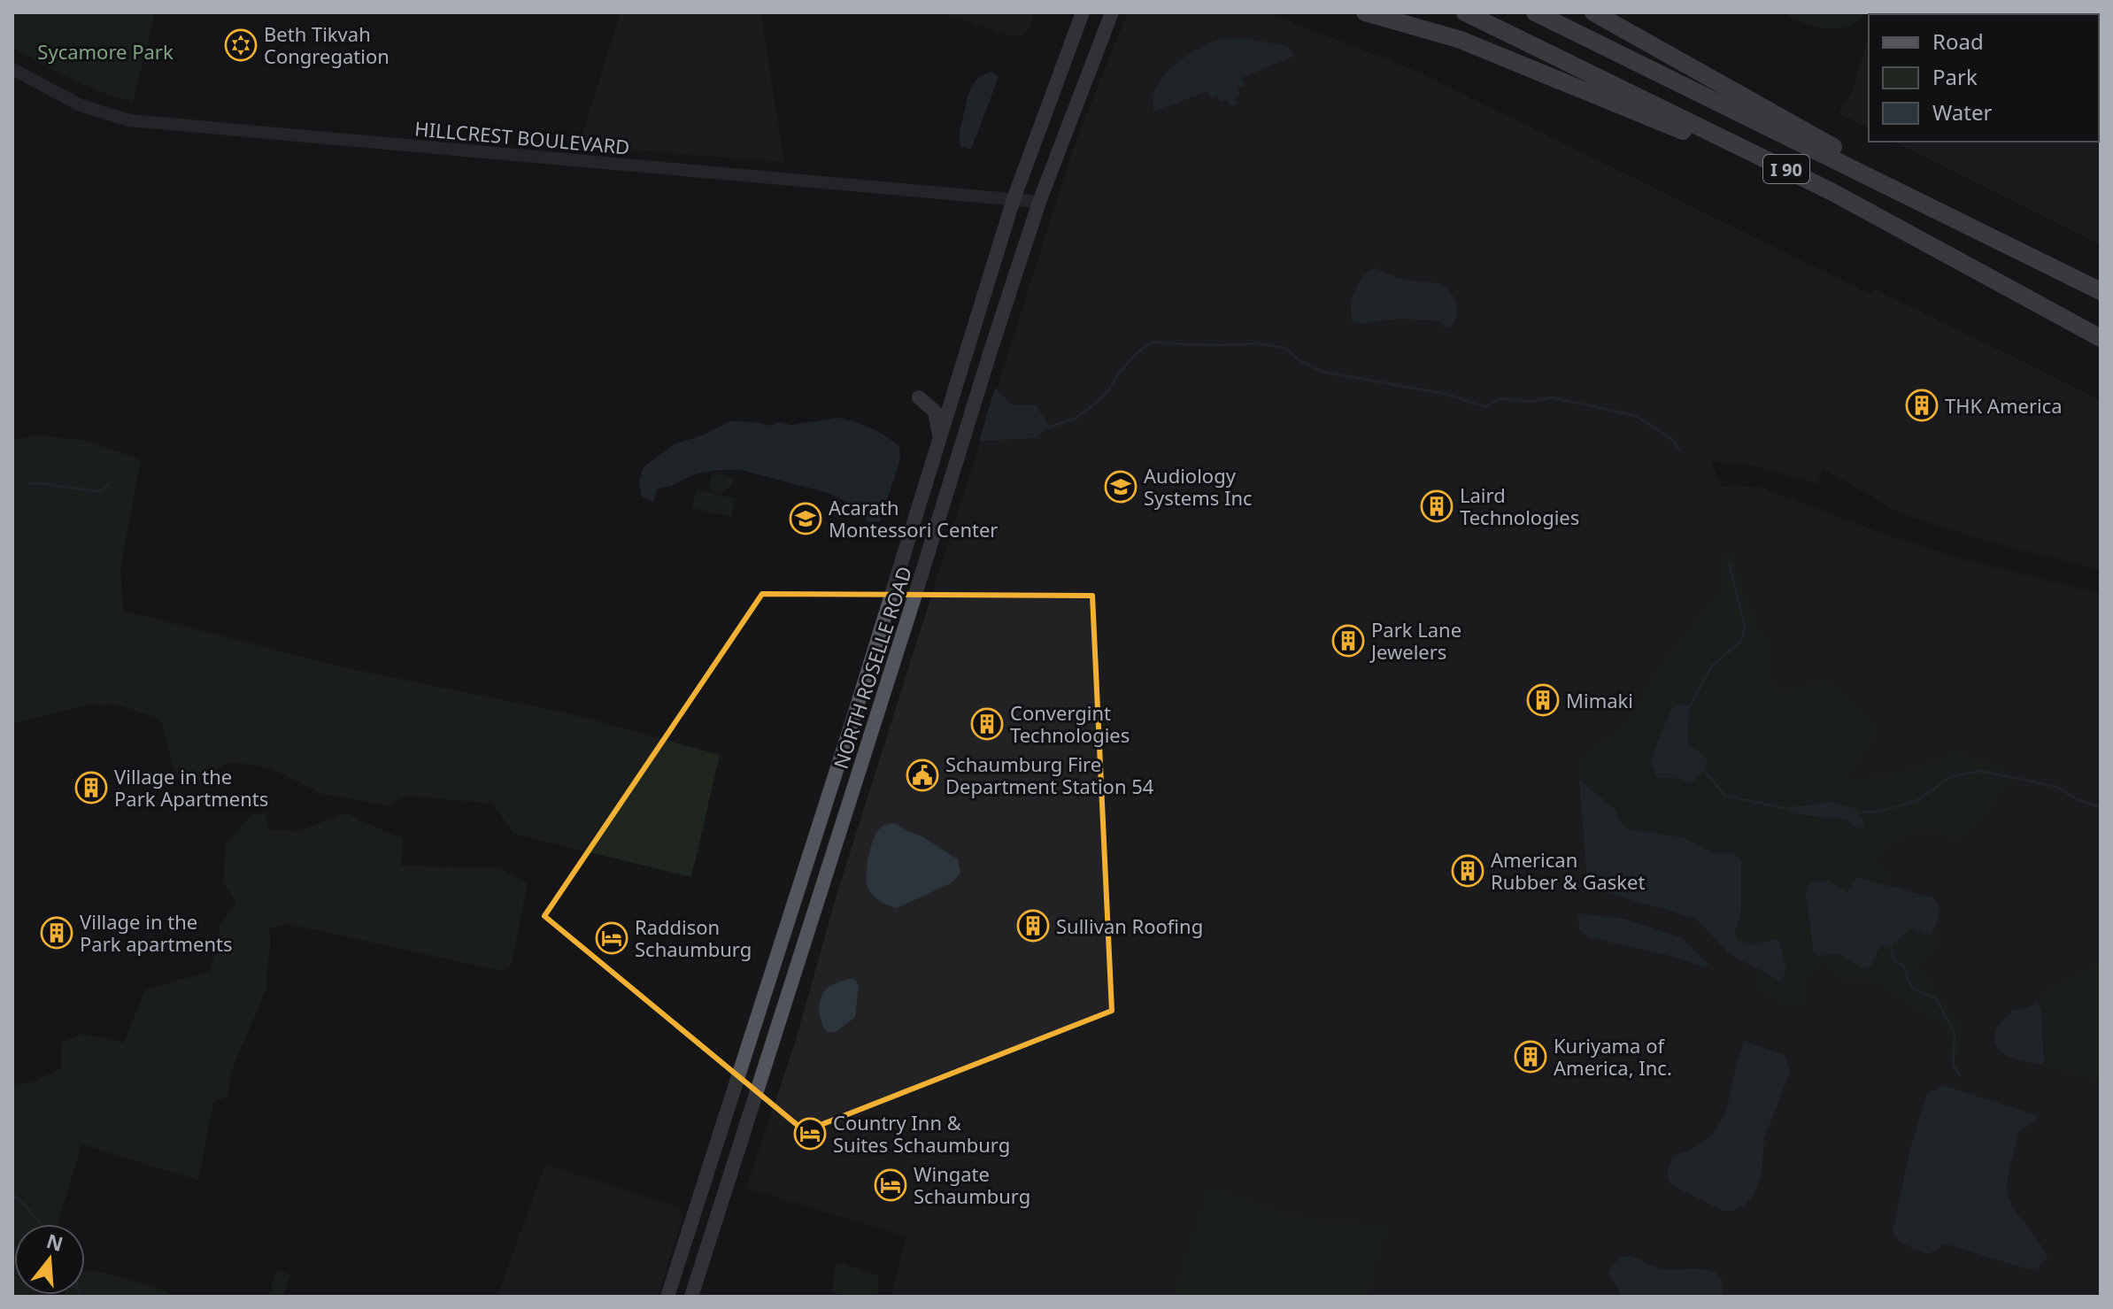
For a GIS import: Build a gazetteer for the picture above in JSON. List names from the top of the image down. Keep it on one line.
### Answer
{"streets":{"highway":["I 90"],"main road":["NORTH ROSELLE ROAD"],"street":["HILLCREST BOULEVARD"]},"crossings":[["HILLCREST BOULEVARD","NORTH ROSELLE ROAD"]],"parks":["Sycamore Park"],"places":{"synagogue":["Beth Tikvah Congregation"],"building":["THK America","Laird Technologies","Park Lane Jewelers","Mimaki","Convergint Technologies","Village in the Park Apartments","American Rubber & Gasket","Sullivan Roofing","Village in the Park apartments","Kuriyama of America, Inc."],"school or university":["Audiology Systems Inc","Acarath Montessori Center"],"public building":["Schaumburg Fire Department Station 54"],"hotel":["Raddison Schaumburg","Country Inn & Suites Schaumburg","Wingate Schaumburg"]},"legend":["Road","Park","Water"],"north":"top"}
